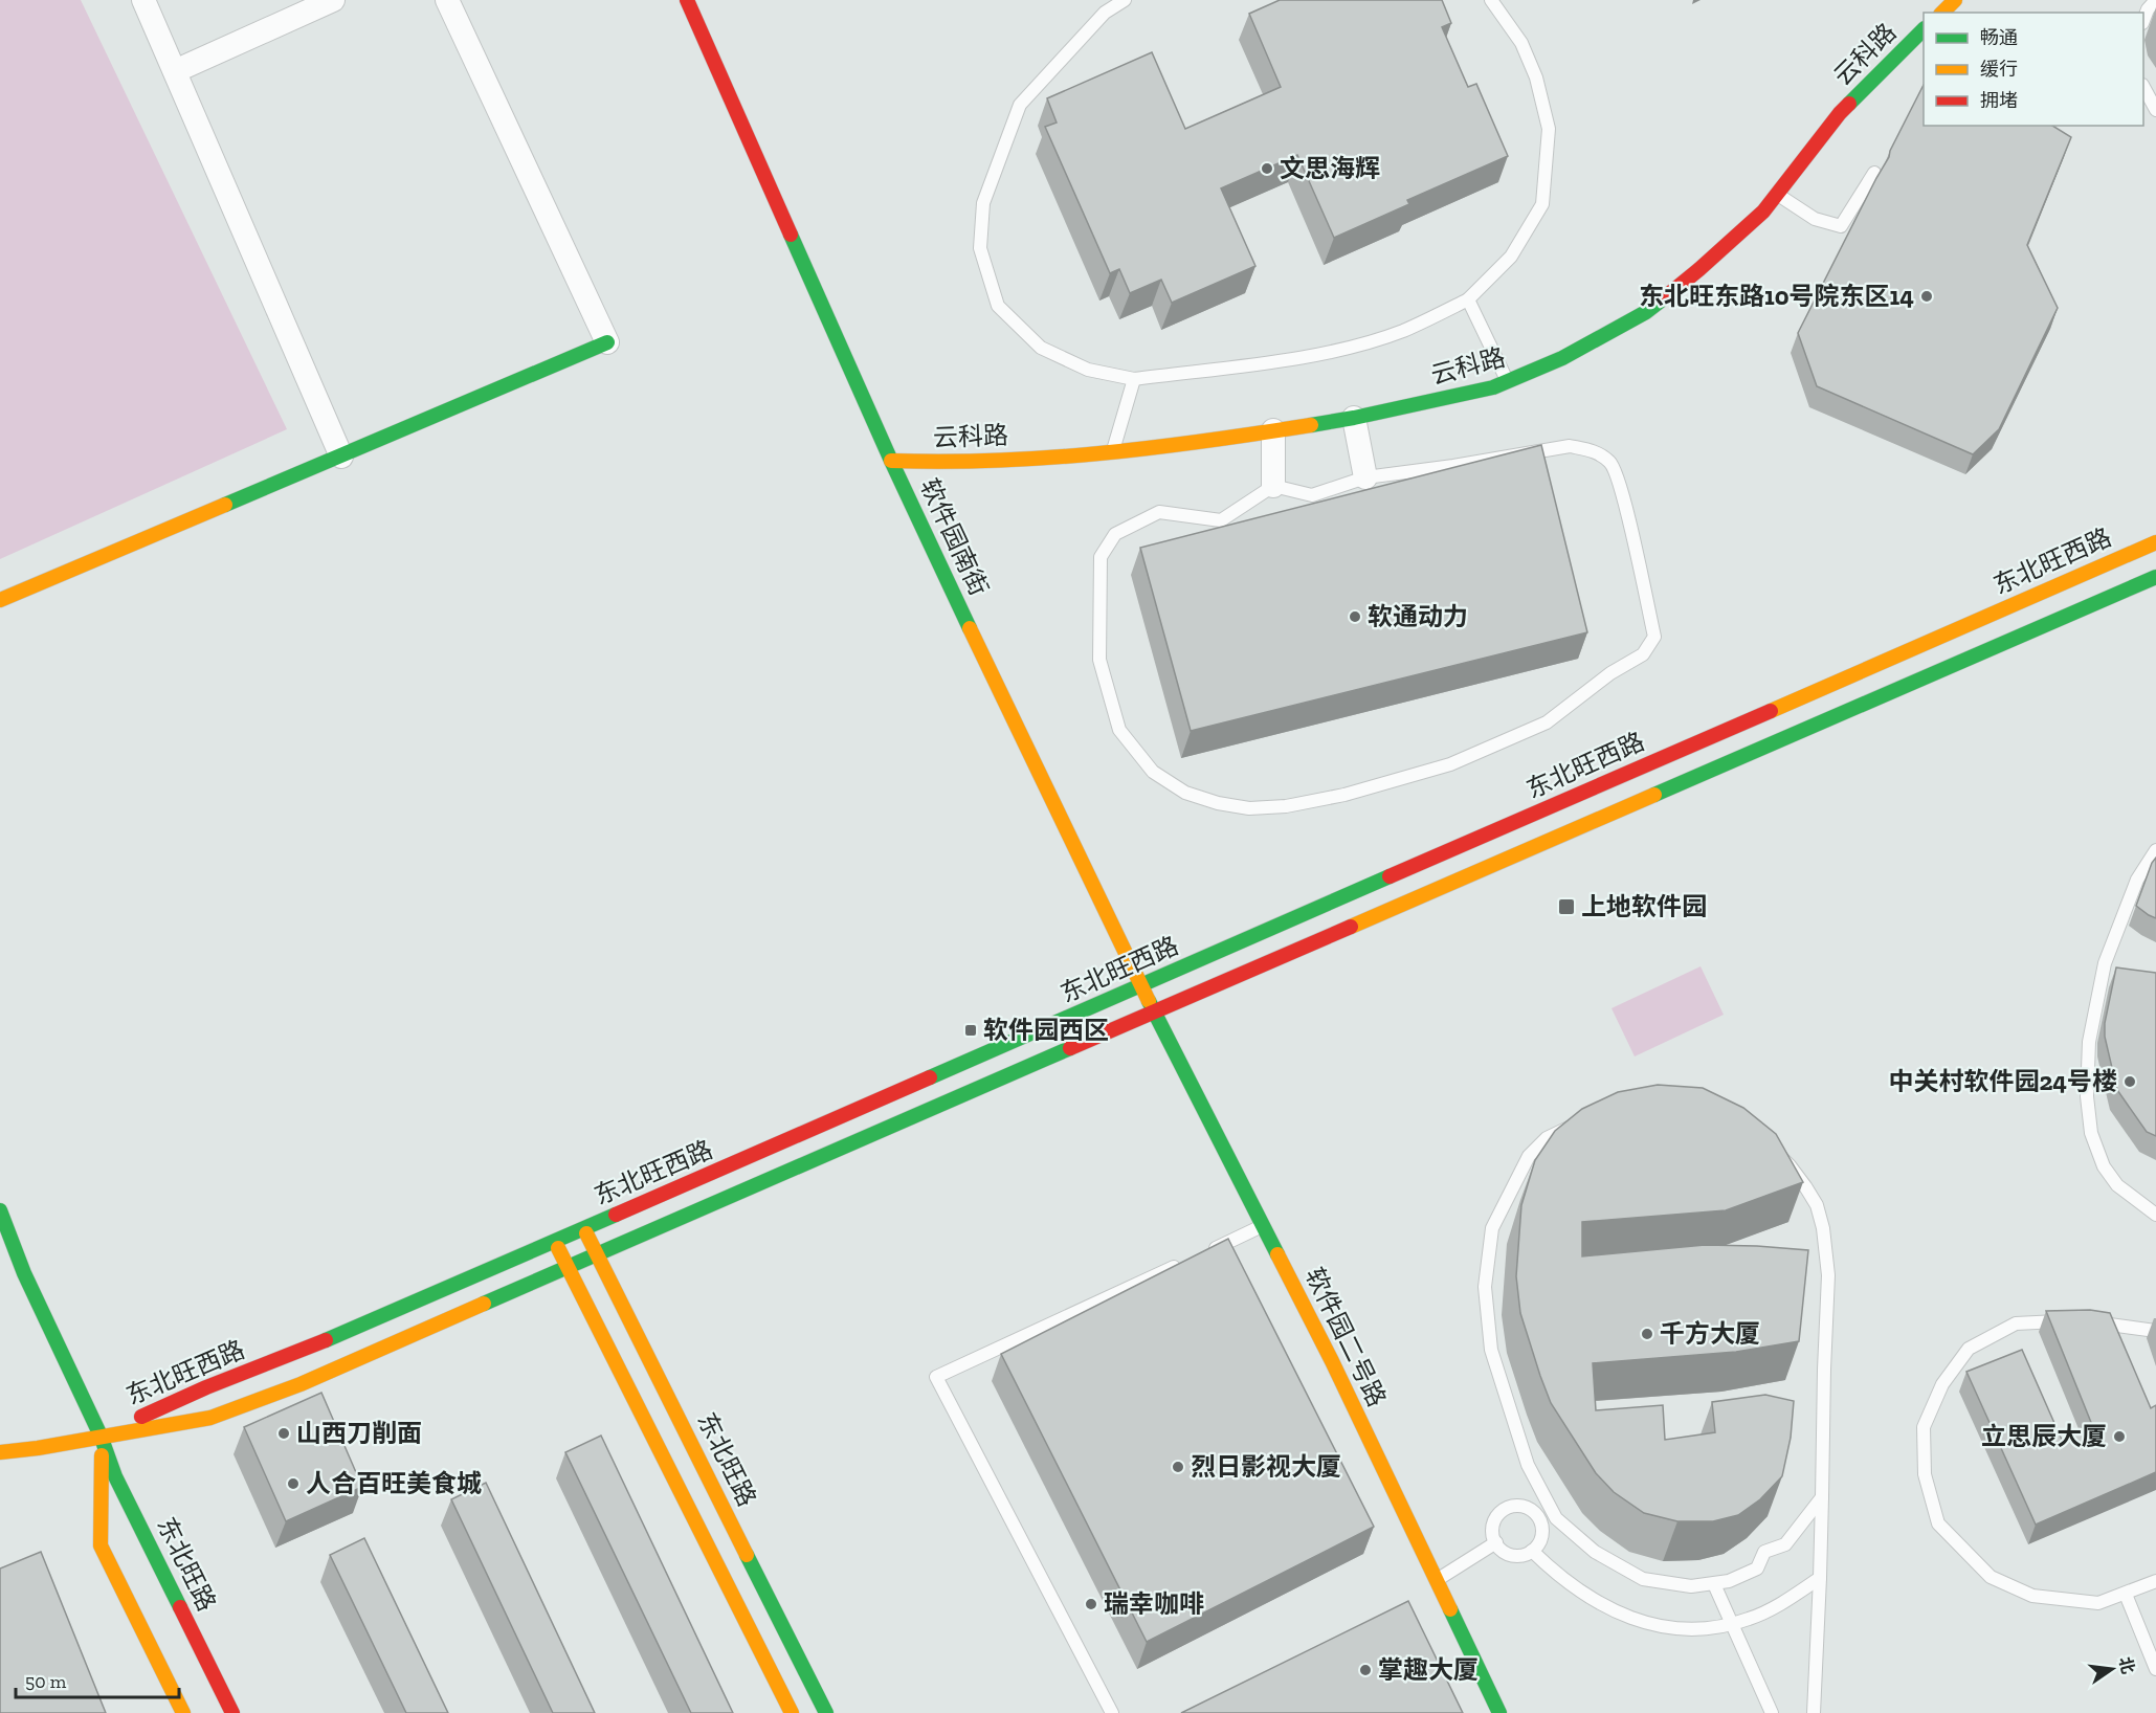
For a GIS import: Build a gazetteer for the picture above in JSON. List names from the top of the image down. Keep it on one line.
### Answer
{"streets":{"street":["云科路","软件园南街","东北旺西路","软件园二号路","东北旺路"]},"crossings":[["云科路","软件园南街"],["软件园南街","东北旺西路"],["软件园南街","软件园二号路"],["东北旺西路","软件园二号路"],["东北旺西路","东北旺路"]],"places":{"other":["文思海辉","东北旺东路10号院东区14","软通动力","中关村软件园24号楼","千方大厦","山西刀削面","立思辰大厦","烈日影视大厦","人合百旺美食城","瑞幸咖啡","掌趣大厦"],"transit":["上地软件园","软件园西区"]},"legend":["畅通","缓行","拥堵"],"scale_bar":"50 m","north":"right"}
